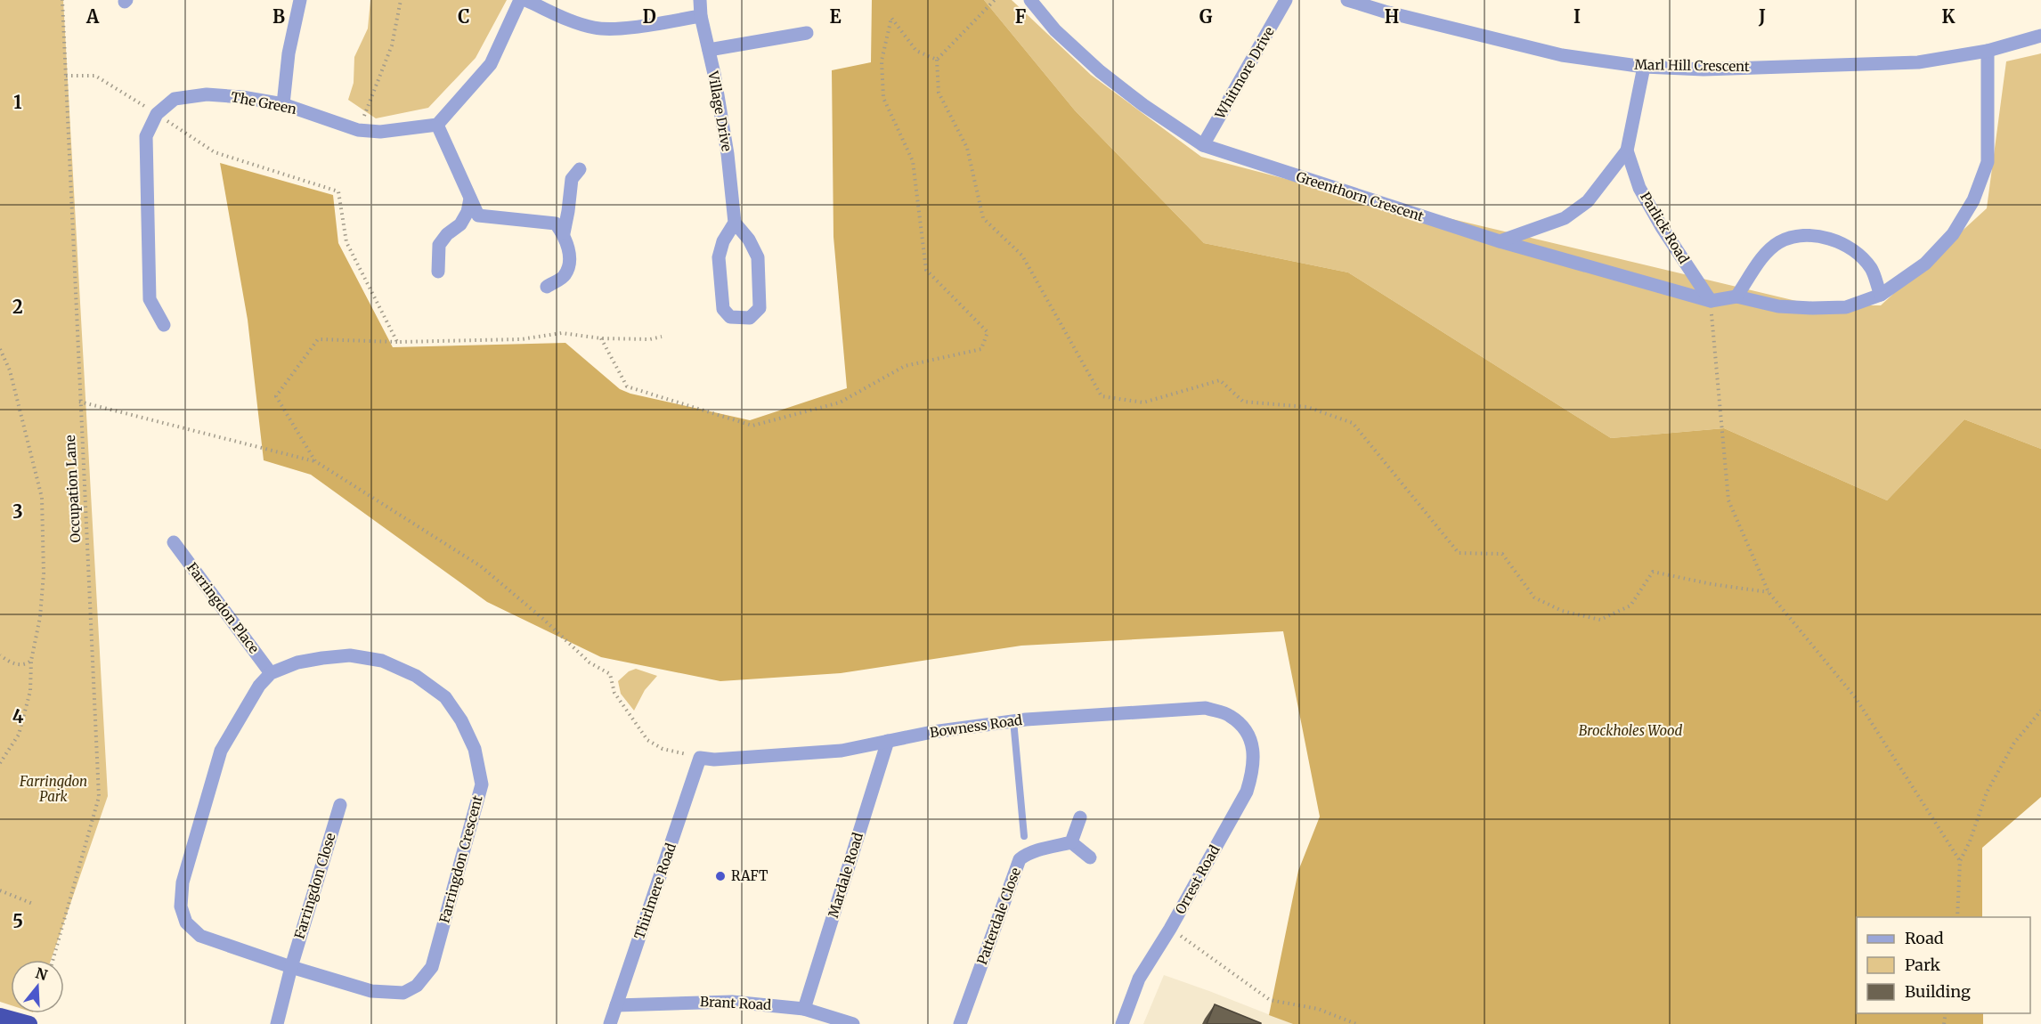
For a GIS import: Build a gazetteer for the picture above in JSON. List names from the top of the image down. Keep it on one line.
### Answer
{"streets":{"street":["Marl Hill Crescent","Whitmore Drive","The Green","Village Drive","Greenthorn Crescent","Parlick Road","Farringdon Place","Bowness Road","Farringdon Crescent","Mardale Road","Orrest Road","Farringdon Close","Thirlmere Road","Patterdale Close","Brant Road"],"path":["Occupation Lane"]},"crossings":[["Marl Hill Crescent","Greenthorn Crescent"],["Marl Hill Crescent","Parlick Road"],["Whitmore Drive","Greenthorn Crescent"],["Greenthorn Crescent","Parlick Road"],["Farringdon Place","Farringdon Crescent"],["Bowness Road","Mardale Road"],["Bowness Road","Orrest Road"],["Bowness Road","Thirlmere Road"],["Farringdon Crescent","Farringdon Close"],["Mardale Road","Brant Road"],["Thirlmere Road","Brant Road"]],"parks":["Brockholes Wood","Farringdon Park"],"places":["RAFT"],"legend":["Road","Park","Building"],"north":"top","grid":{"columns":["A","B","C","D","E","F","G","H","I","J","K"],"rows":["1","2","3","4","5"]}}
